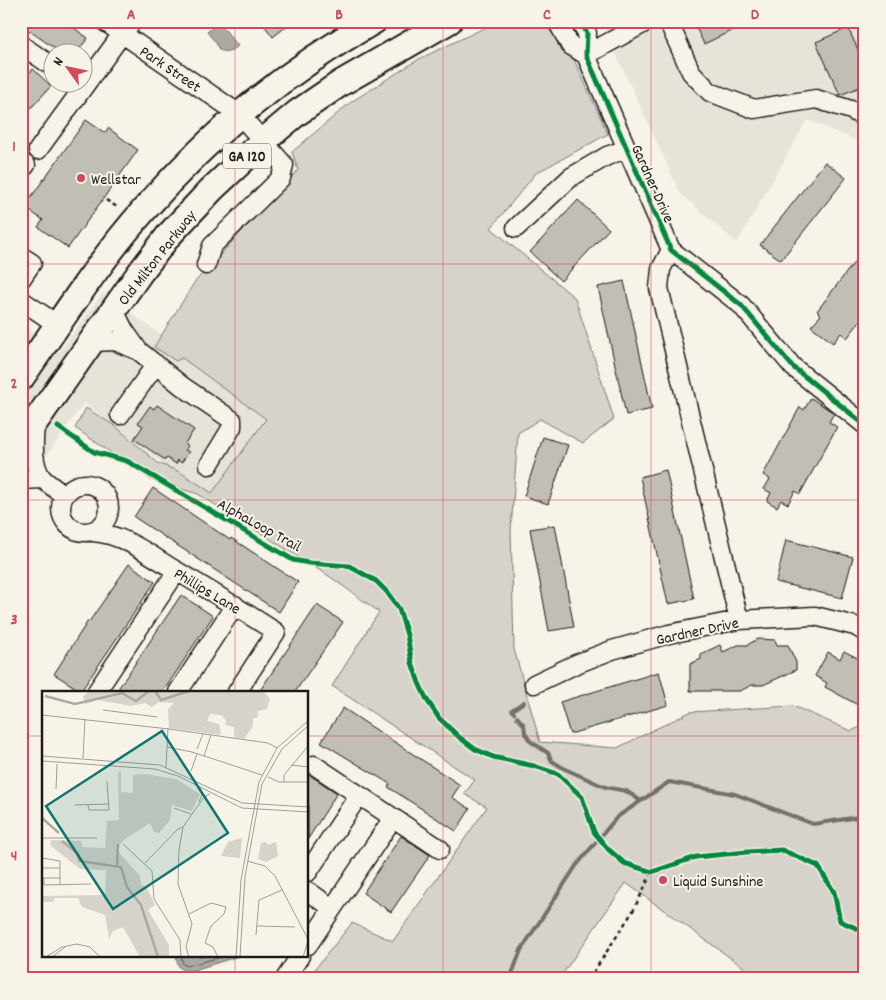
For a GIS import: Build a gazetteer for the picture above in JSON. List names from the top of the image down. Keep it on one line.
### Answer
{"streets":{"highway":["GA 120","Old Milton Parkway"],"street":["Park Street","Gardner Drive","Phillips Lane"],"cycle path":["AlphaLoop Trail"]},"crossings":[["Park Street","GA 120"],["Park Street","Old Milton Parkway"]],"places":["Wellstar","Liquid Sunshine"],"north":"top left","grid":{"columns":["A","B","C","D"],"rows":["1","2","3","4"]}}
